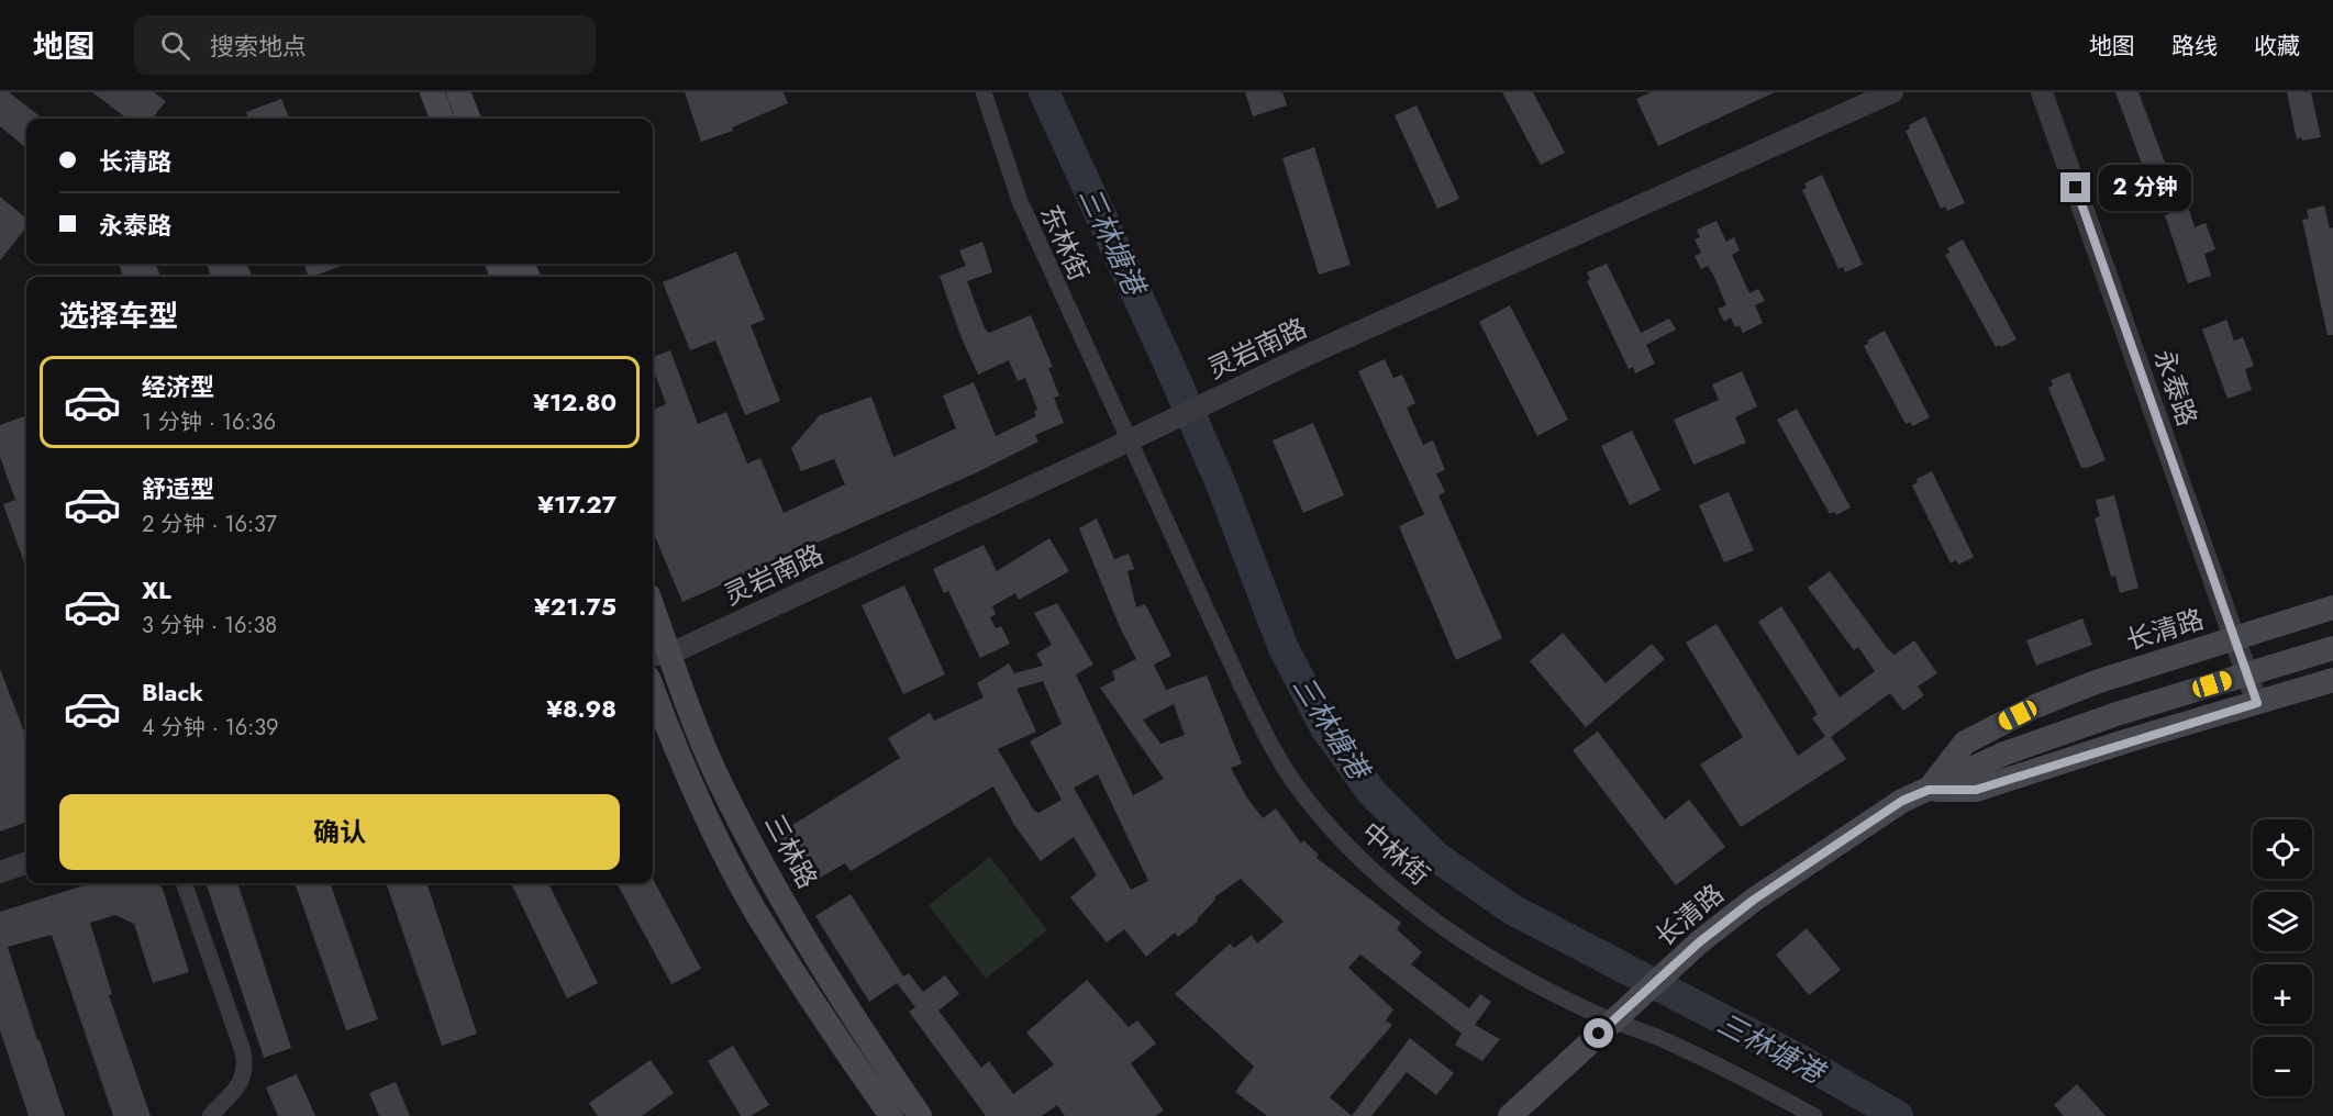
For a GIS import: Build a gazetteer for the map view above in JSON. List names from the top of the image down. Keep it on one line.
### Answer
{"streets":{"main road":["长清路","三林路"],"street":["东林街","灵岩南路","永泰路","中林街"]},"crossings":[["东林街","中林街"],["灵岩南路","三林路"],["永泰路","长清路"],["长清路","中林街"]],"water":["三林塘港"],"page":{"header":"地图","search":"搜索地点","nav":["地图","路线","收藏"],"banner":["长清路","永泰路"],"bubble":"2 分钟","heading":"选择车型","list":[{"name":"经济型","note":"1 分钟 · 16:36","value":"¥12.80"},{"name":"舒适型","note":"2 分钟 · 16:37","value":"¥17.27"},{"name":"XL","note":"3 分钟 · 16:38","value":"¥21.75"},{"name":"Black","note":"4 分钟 · 16:39","value":"¥8.98"}],"buttons":"确认","map_buttons":["+","−"]}}
